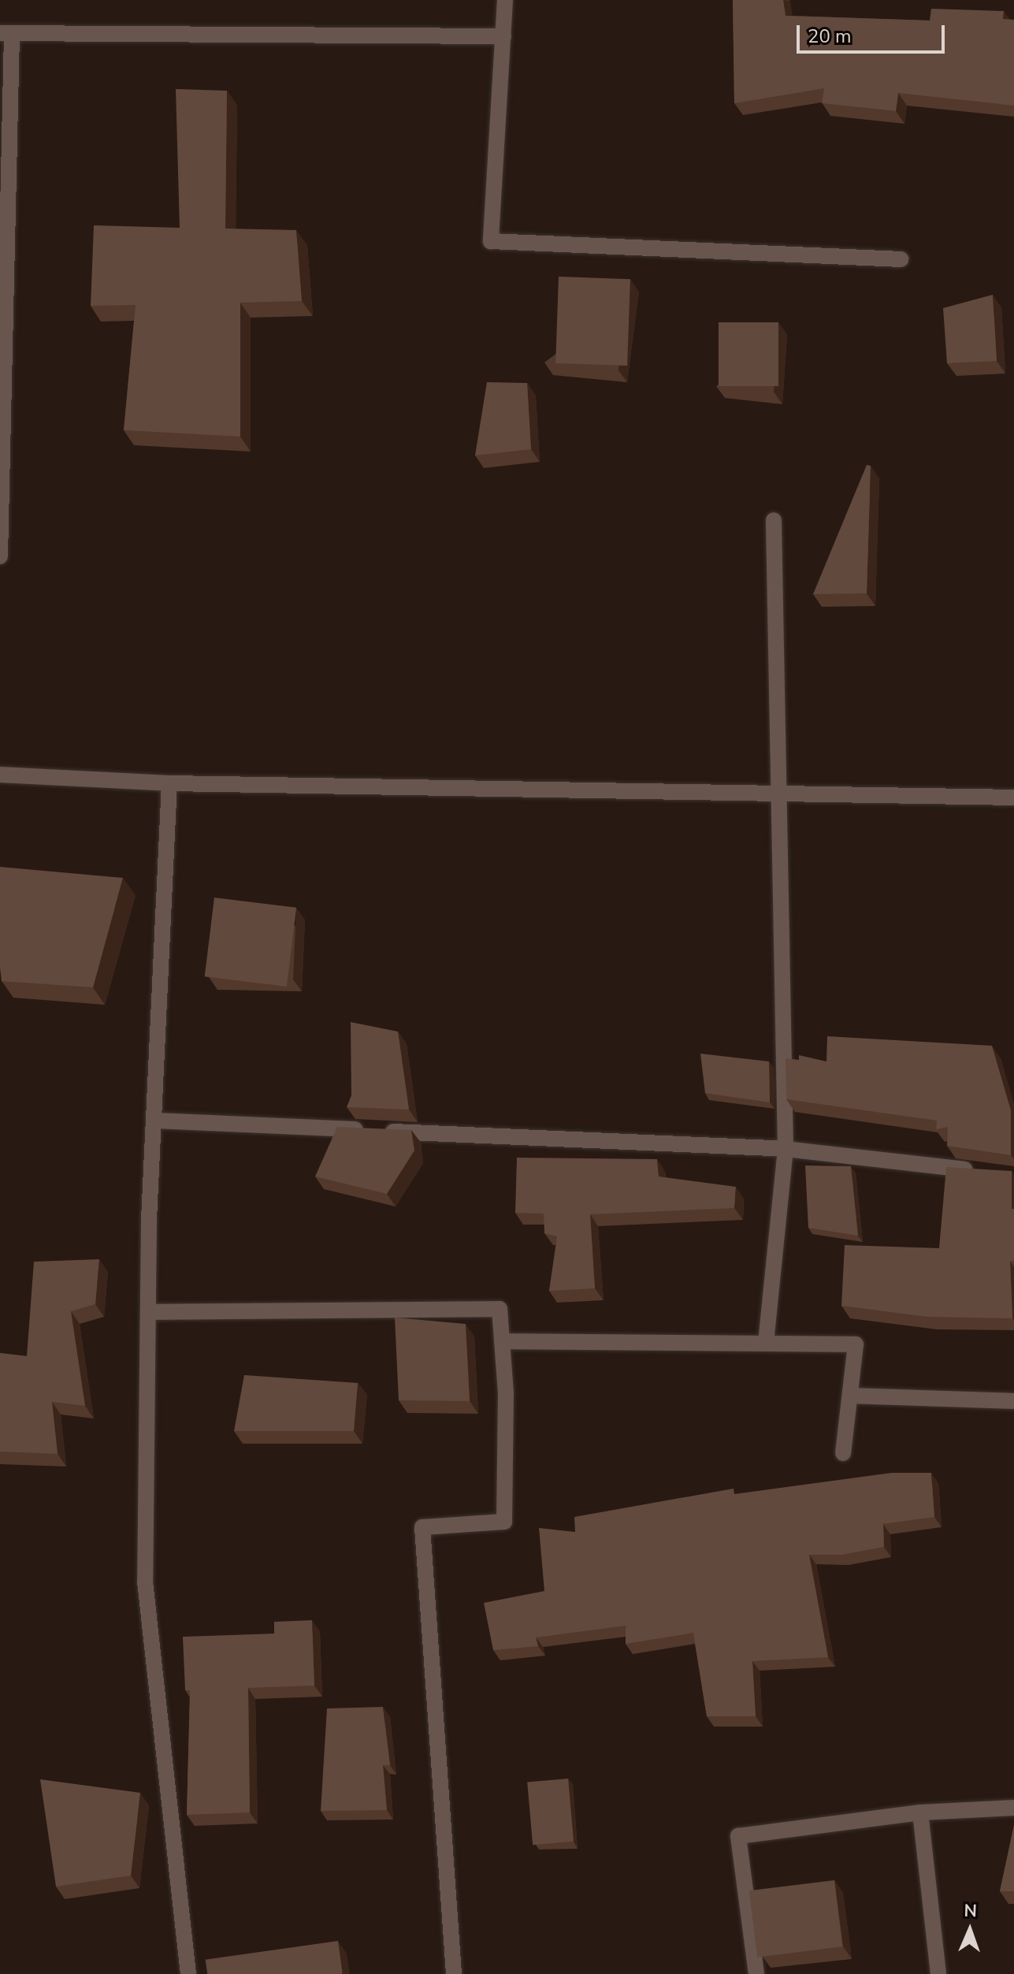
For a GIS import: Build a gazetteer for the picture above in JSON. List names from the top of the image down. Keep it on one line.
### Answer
{"scale_bar":"20 m","north":"top"}
